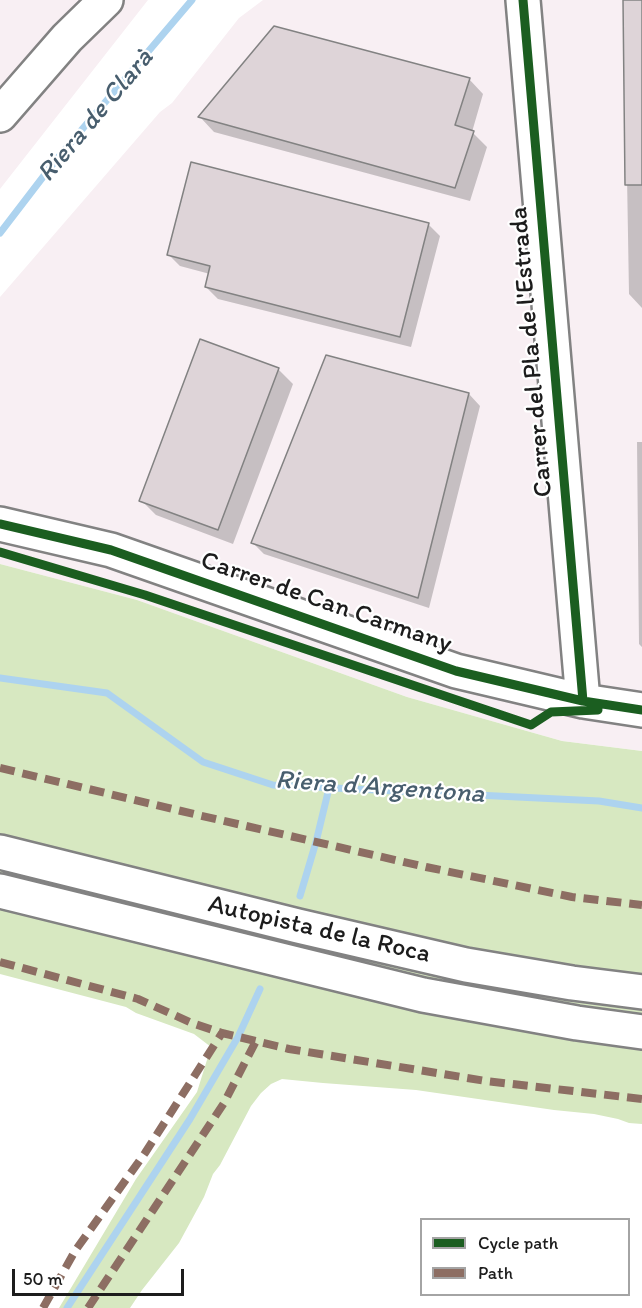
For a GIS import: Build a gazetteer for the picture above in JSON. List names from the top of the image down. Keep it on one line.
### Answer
{"streets":{"main road":["Carrer del Pla de l'Estrada","Carrer de Can Carmany","Autopista de la Roca"]},"crossings":[["Carrer del Pla de l'Estrada","Carrer de Can Carmany"]],"water":["Riera de Clarà","Riera d'Argentona"],"legend":["Cycle path","Path"],"scale_bar":"50 m"}
